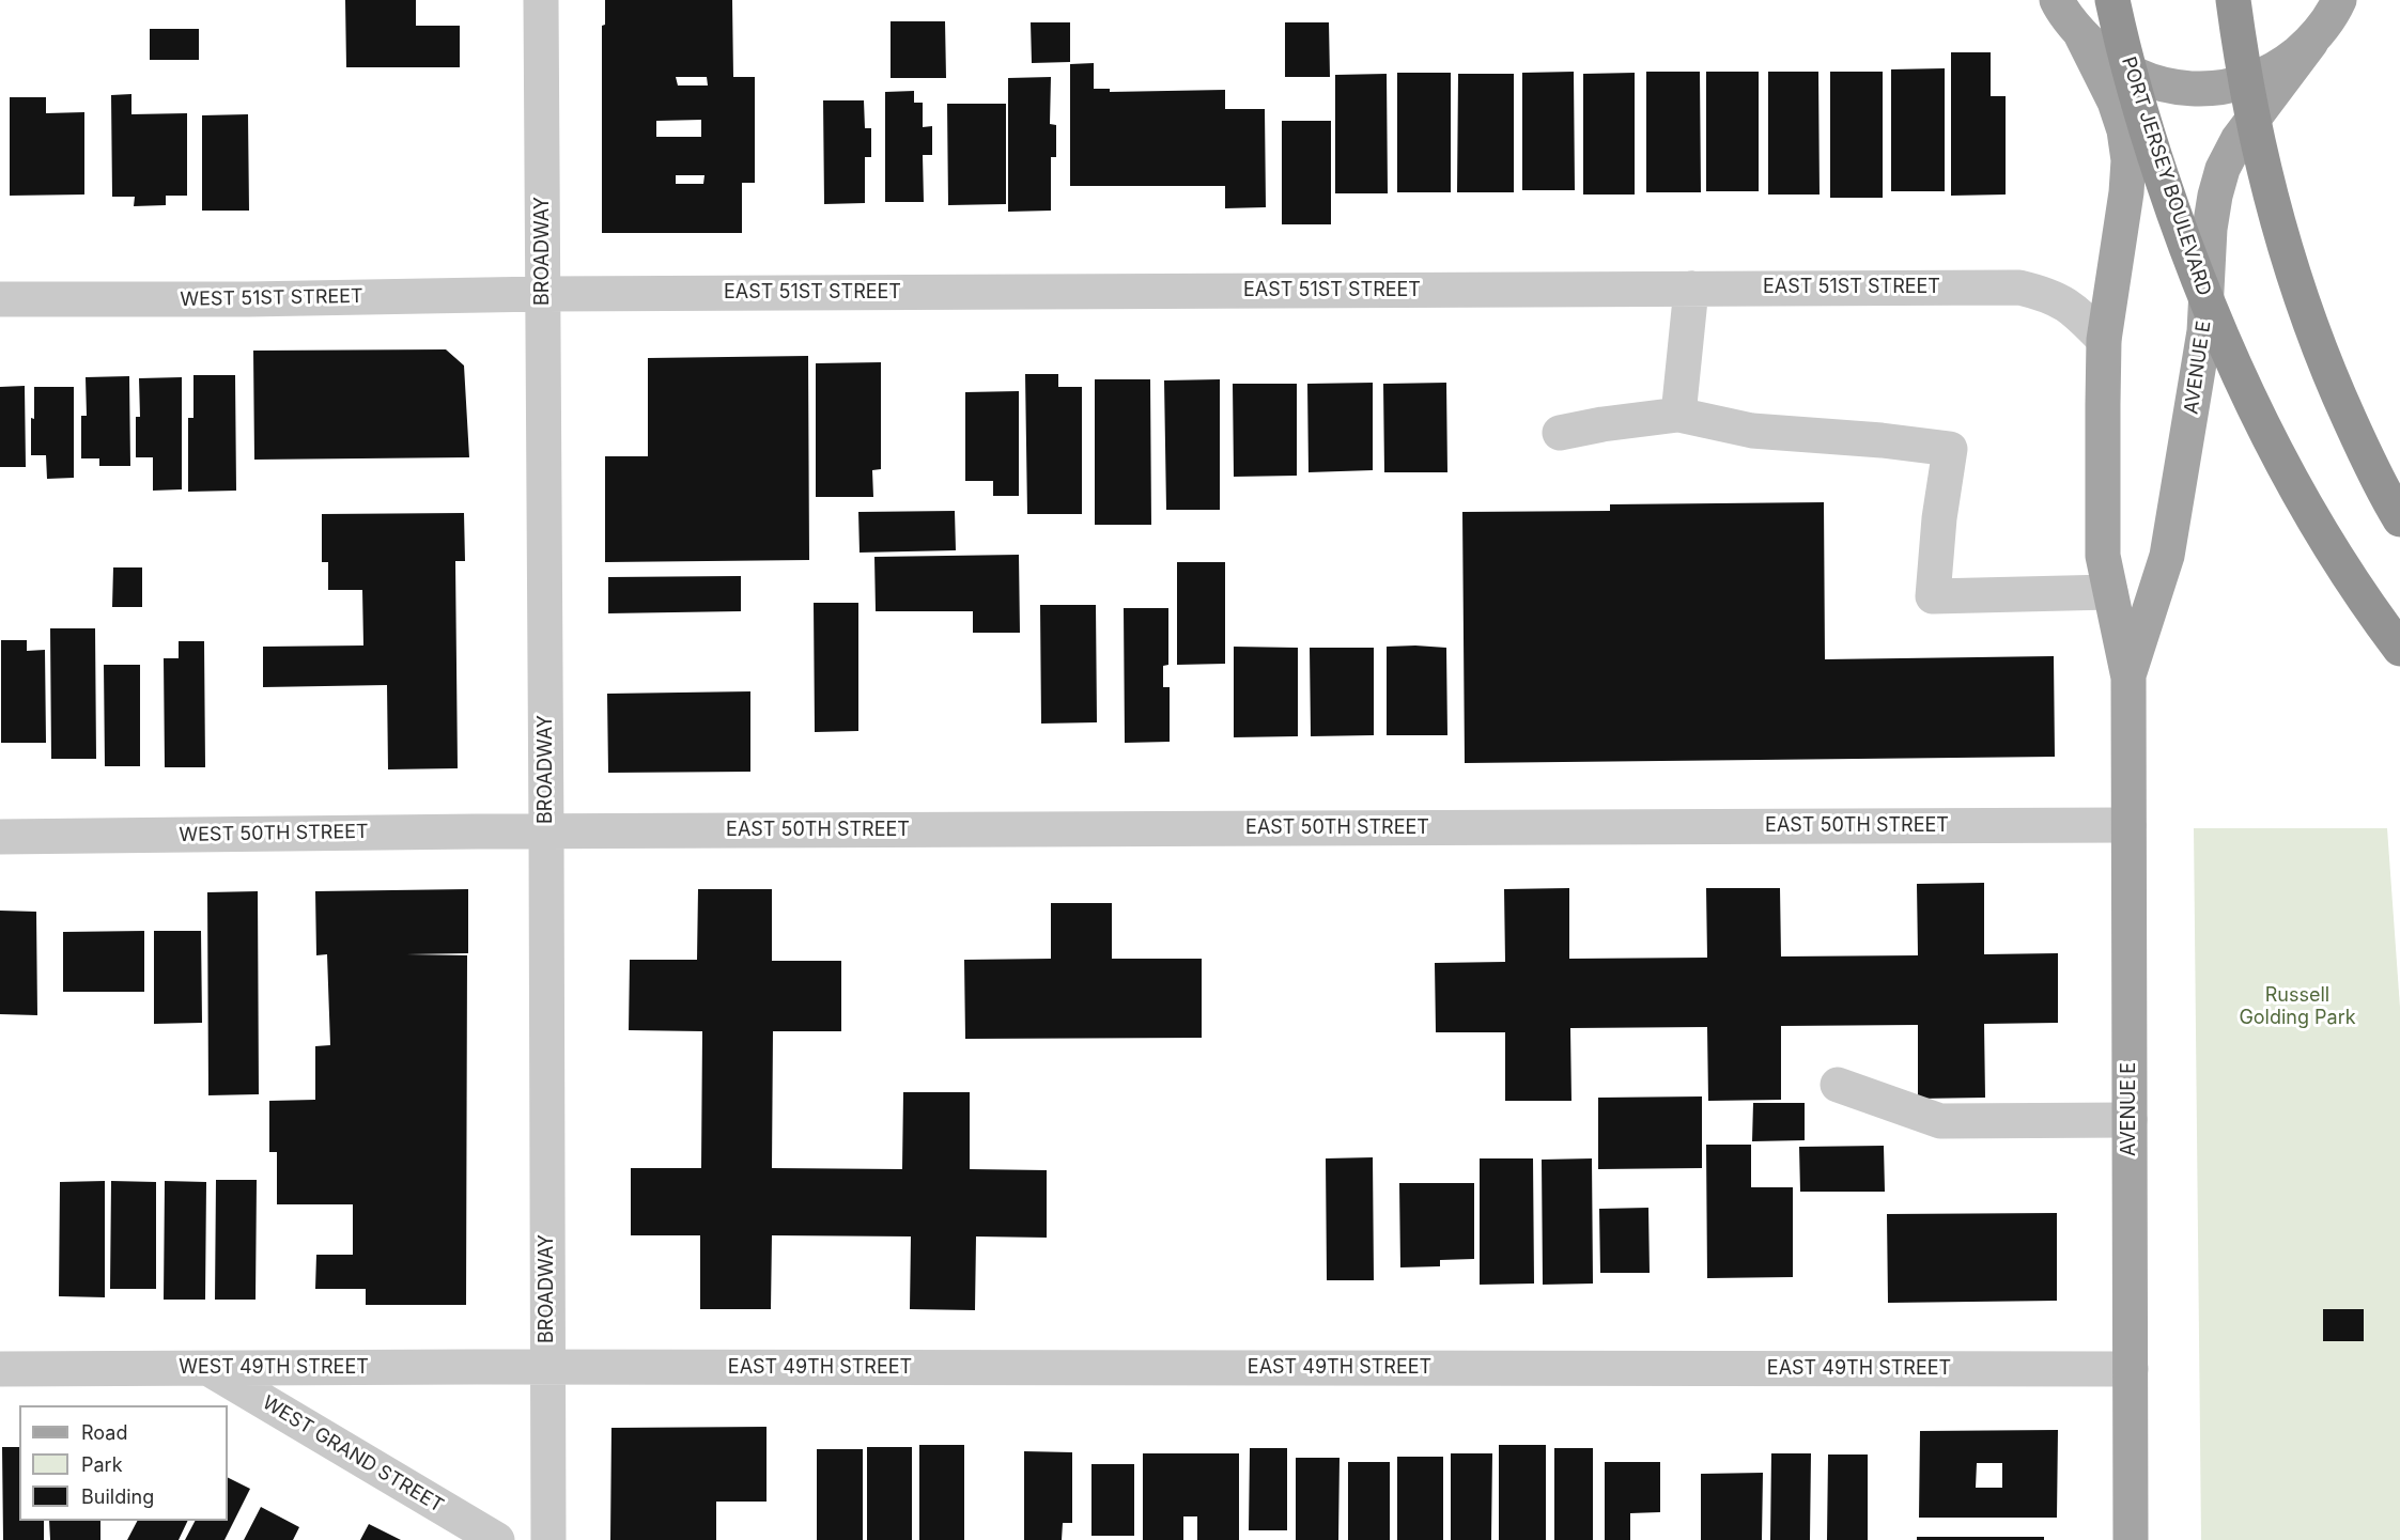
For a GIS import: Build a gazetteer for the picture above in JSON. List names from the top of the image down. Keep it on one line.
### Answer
{"streets":{"highway":["PORT JERSEY BOULEVARD"],"main road":["AVENUE E"],"street":["BROADWAY","EAST 51ST STREET","WEST 51ST STREET","EAST 50TH STREET","WEST 50TH STREET","WEST 49TH STREET","EAST 49TH STREET","WEST GRAND STREET"]},"crossings":[["BROADWAY","EAST 51ST STREET"],["BROADWAY","WEST 51ST STREET"],["BROADWAY","EAST 50TH STREET"],["BROADWAY","WEST 50TH STREET"],["BROADWAY","WEST 49TH STREET"],["BROADWAY","EAST 49TH STREET"],["EAST 51ST STREET","WEST 51ST STREET"],["EAST 51ST STREET","AVENUE E"],["AVENUE E","EAST 50TH STREET"],["AVENUE E","EAST 49TH STREET"],["EAST 50TH STREET","WEST 50TH STREET"],["WEST 49TH STREET","EAST 49TH STREET"],["WEST 49TH STREET","WEST GRAND STREET"]],"parks":["Russell Golding Park"],"legend":["Road","Park","Building"]}
